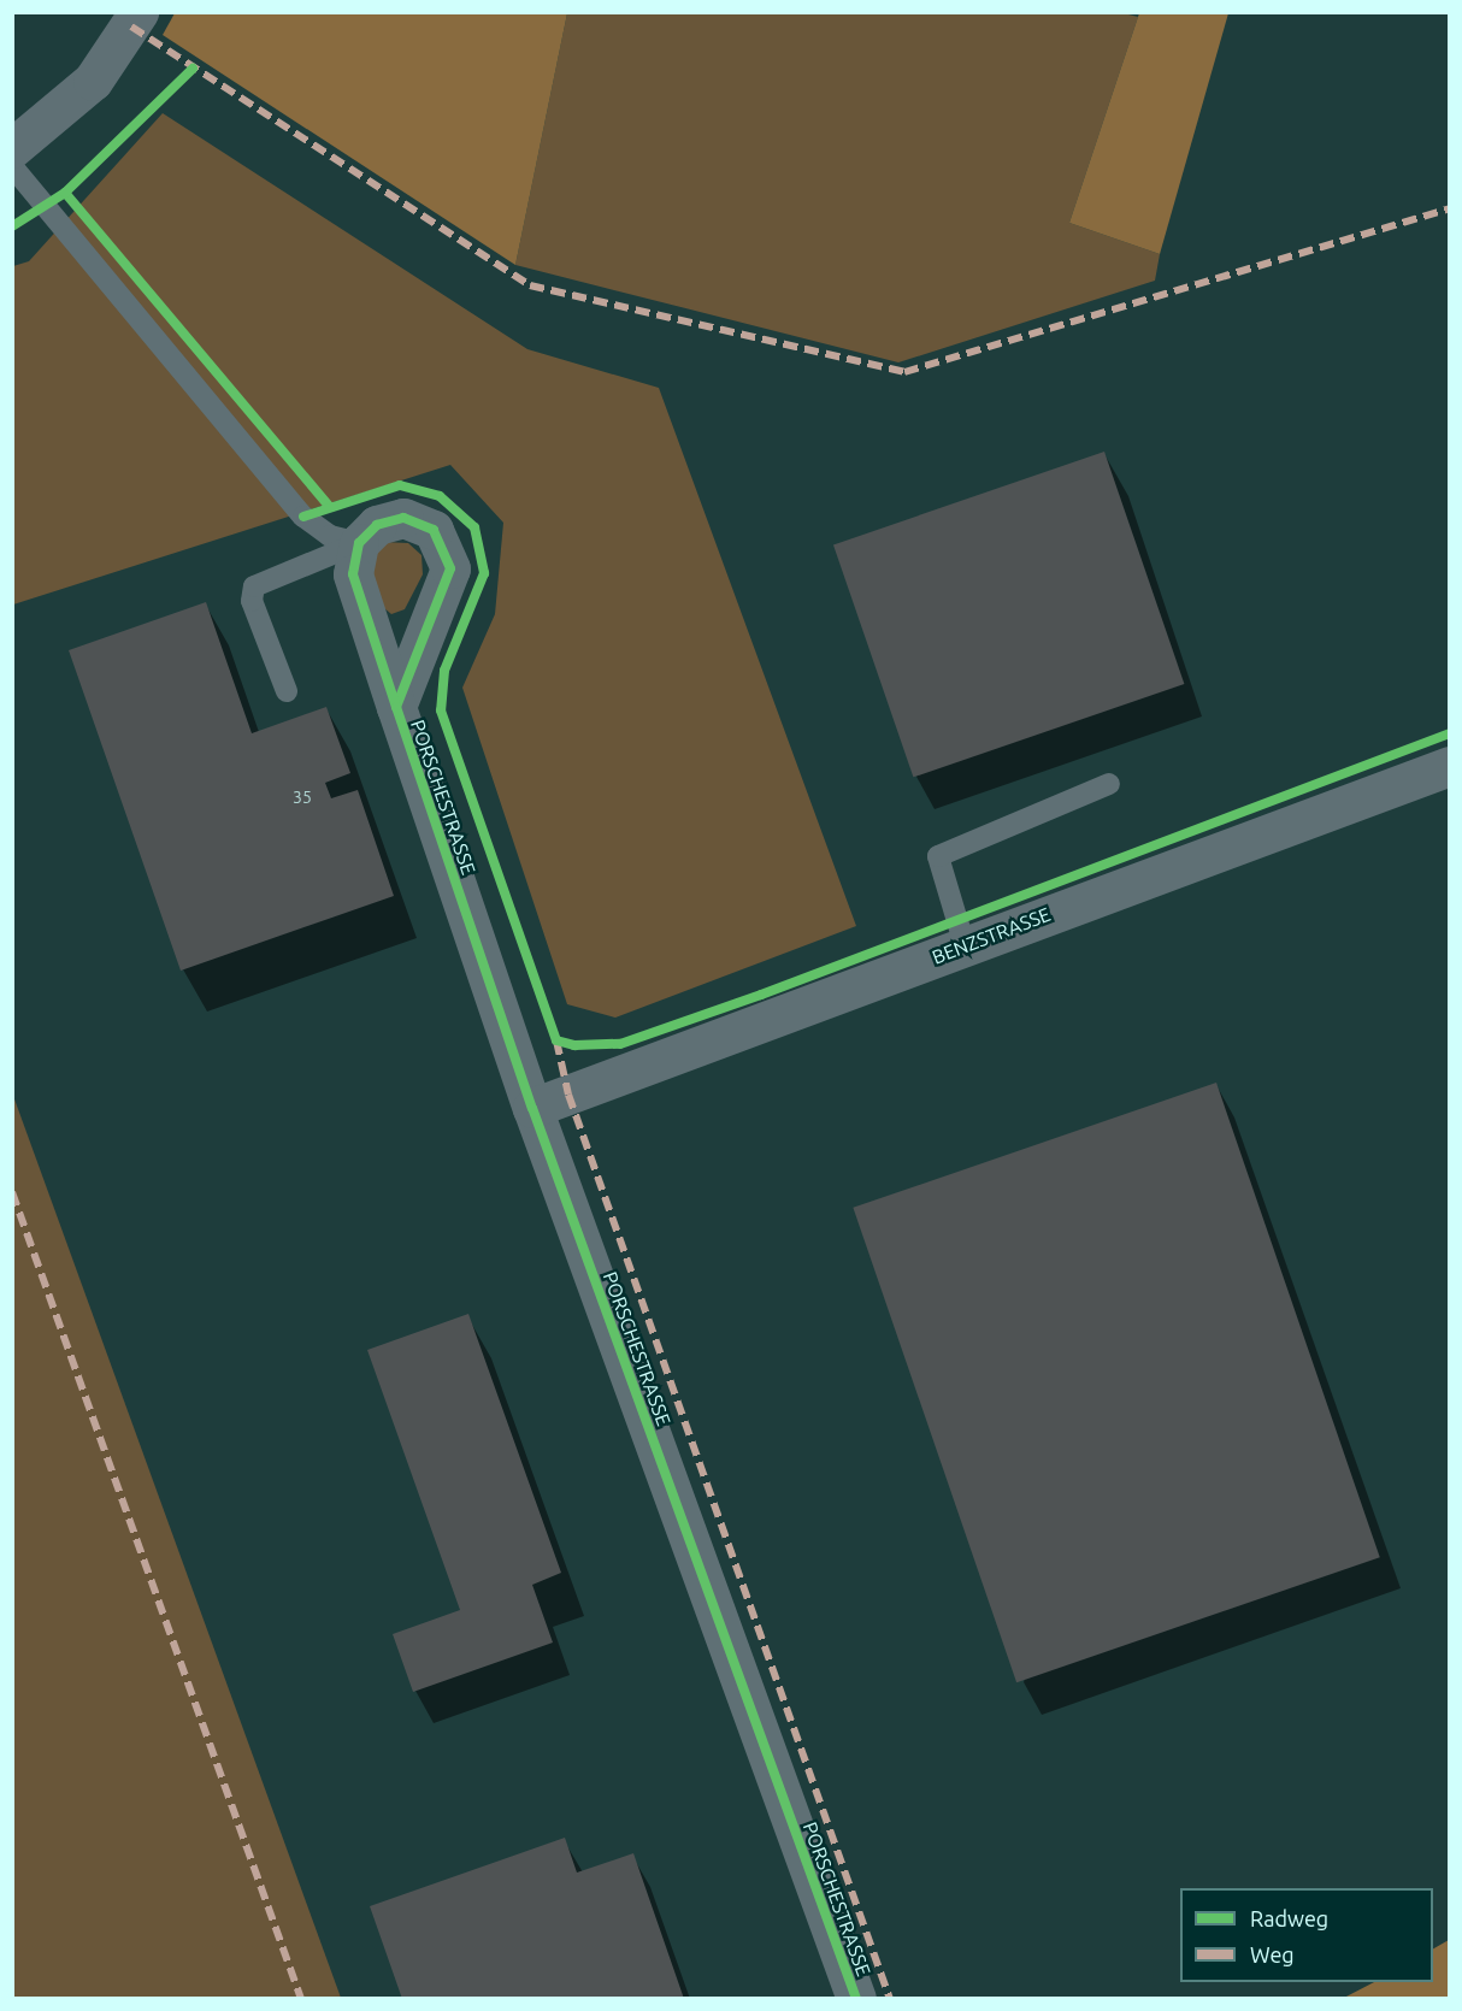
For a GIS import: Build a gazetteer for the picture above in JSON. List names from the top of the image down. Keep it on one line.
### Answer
{"streets":{"street":["PORSCHESTRASSE","BENZSTRASSE"]},"crossings":[["PORSCHESTRASSE","BENZSTRASSE"]],"house_numbers":["35"],"legend":["Radweg","Weg"]}
